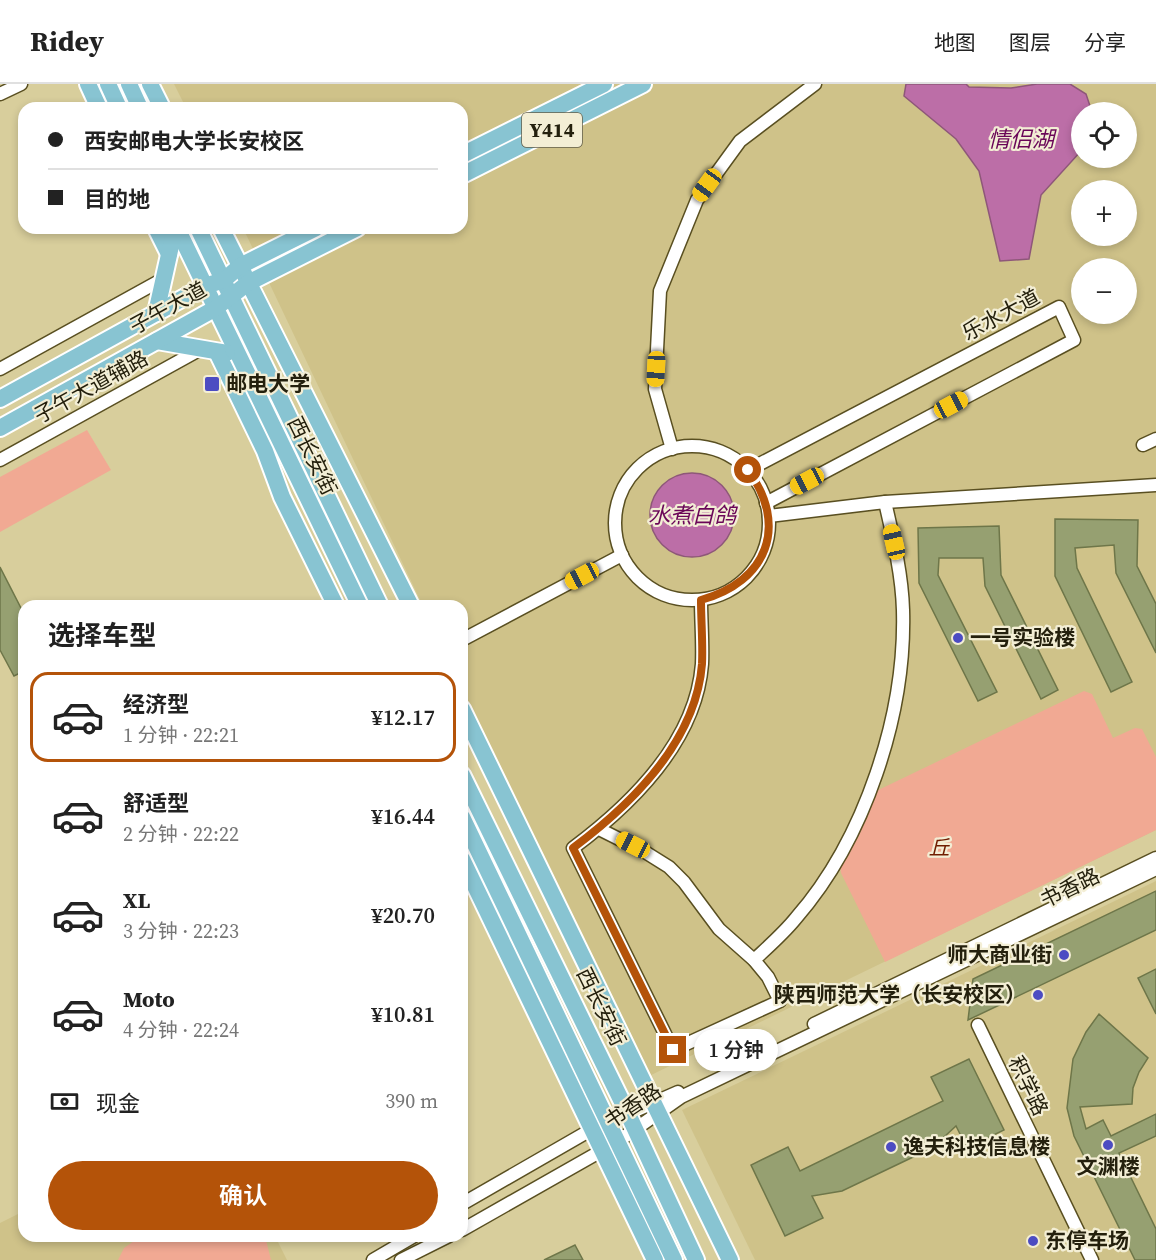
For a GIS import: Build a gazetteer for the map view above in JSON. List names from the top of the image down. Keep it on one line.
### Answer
{"streets":{"main road":["Y414","子午大道","西长安街"],"street":["乐水大道","子午大道辅路","书香路","积学路"]},"crossings":[["子午大道","西长安街"],["西长安街","书香路"]],"water":["情侣湖","水煮白鸽"],"parks":["丘"],"places":{"transit":["邮电大学"],"other":["一号实验楼","师大商业街","陕西师范大学（长安校区）","文渊楼","逸夫科技信息楼","东停车场"]},"page":{"header":"Ridey","nav":["地图","图层","分享"],"map_buttons":["+","−"],"banner":["西安邮电大学长安校区","目的地"],"heading":"选择车型","list":[{"name":"经济型","note":"1 分钟 · 22:21","value":"¥12.17"},{"name":"舒适型","note":"2 分钟 · 22:22","value":"¥16.44"},{"name":"XL","note":"3 分钟 · 22:23","value":"¥20.70"},{"name":"Moto","note":"4 分钟 · 22:24","value":"¥10.81"}],"bubble":"1 分钟","pay":["现金","390 m"],"buttons":"确认"}}
